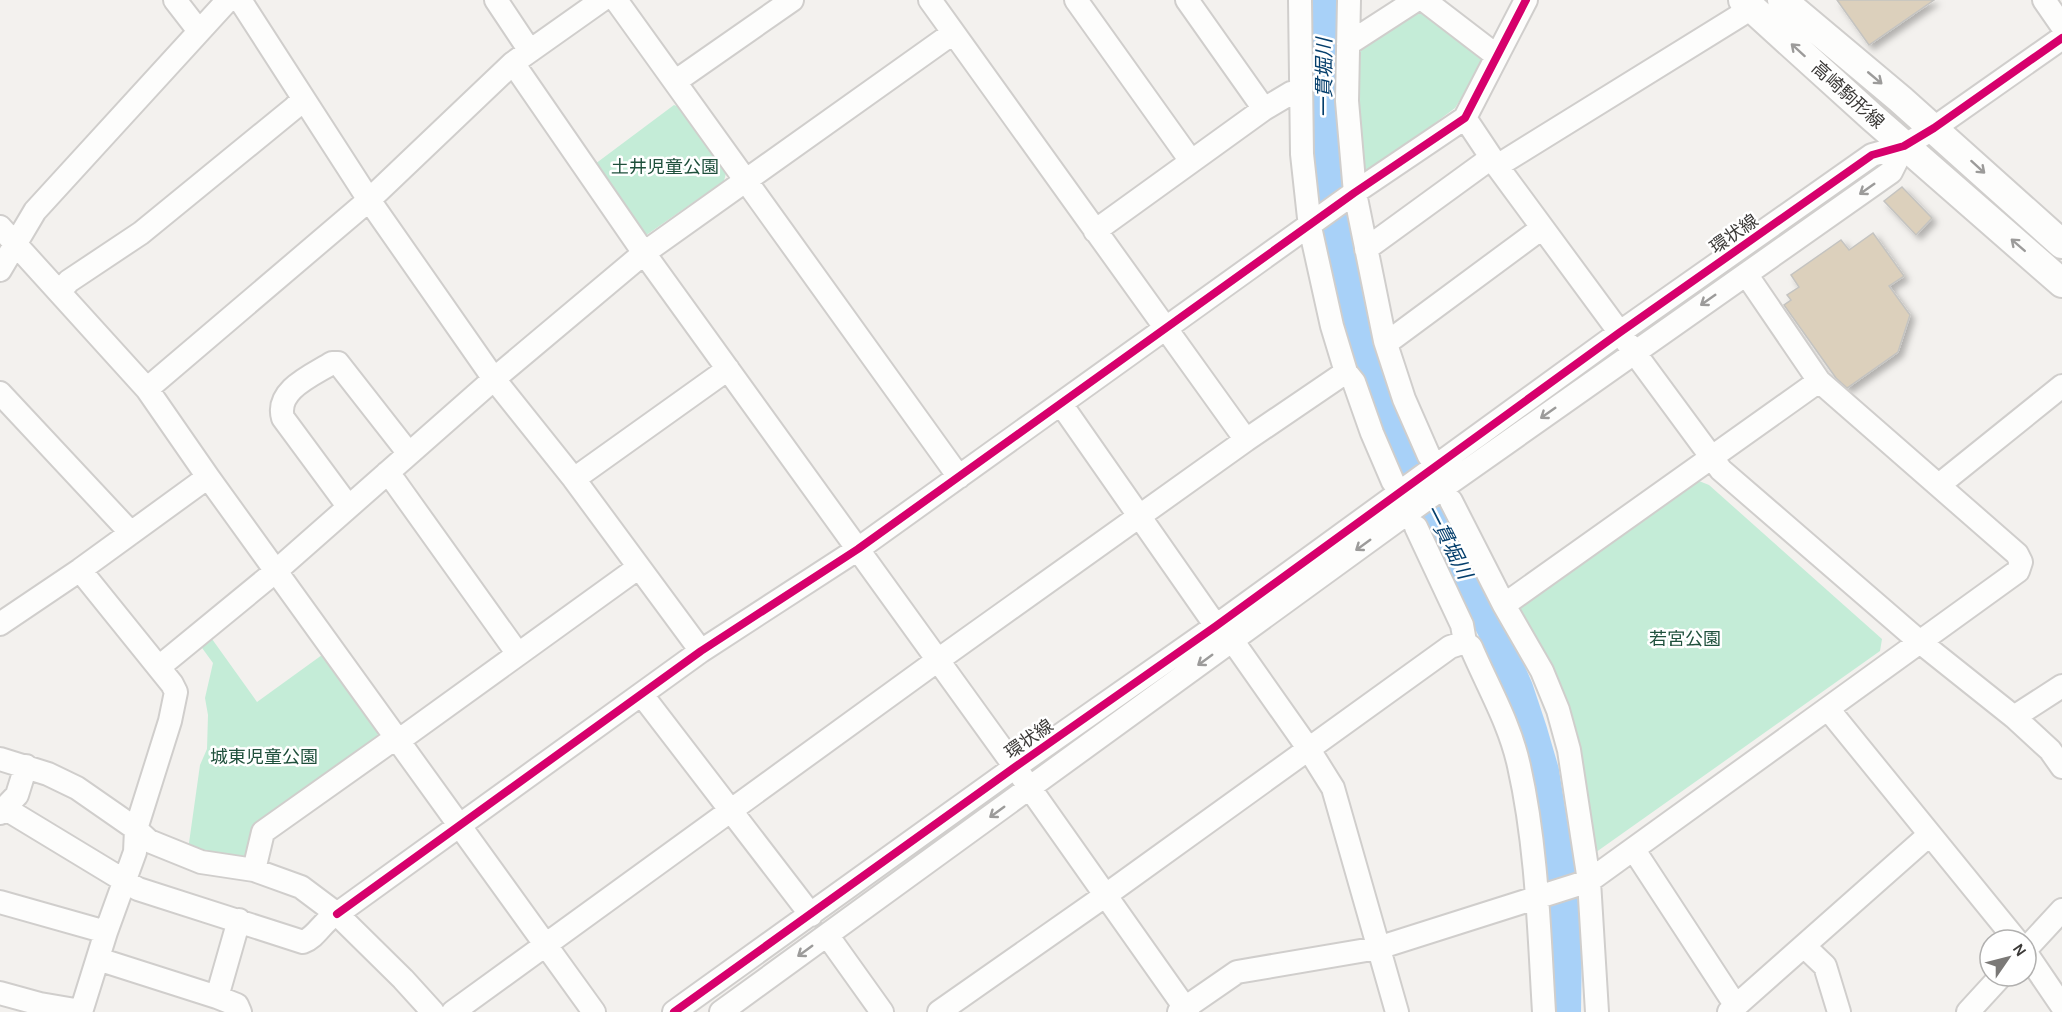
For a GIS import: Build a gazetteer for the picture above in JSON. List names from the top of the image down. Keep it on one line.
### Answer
{"streets":{"main road":["高崎駒形線"],"street":["環状線"]},"crossings":[["高崎駒形線","環状線"]],"water":["一貫堀川"],"parks":["土井児童公園","若宮公園","城東児童公園"],"north":"top right"}
